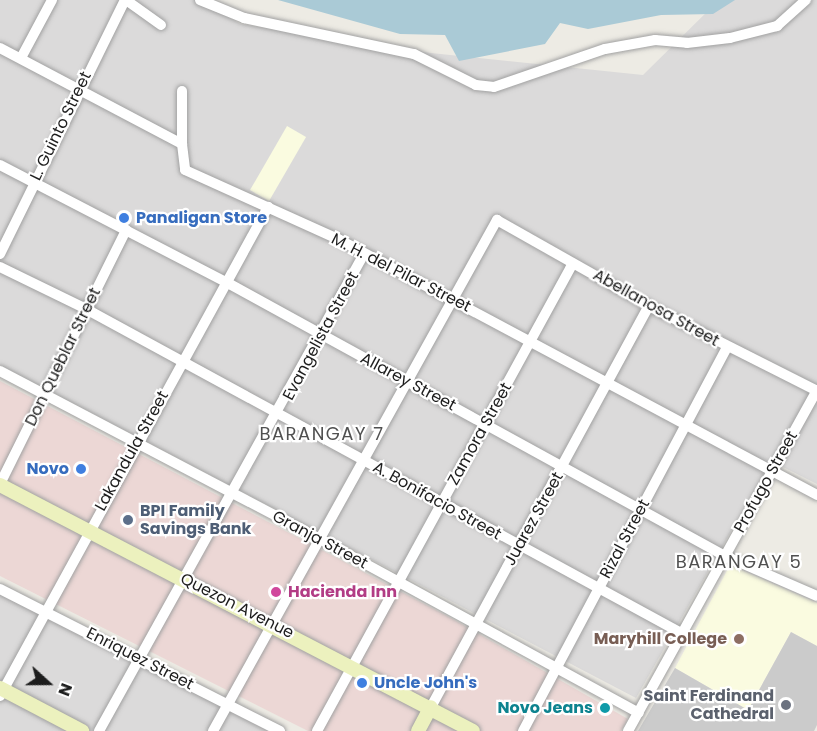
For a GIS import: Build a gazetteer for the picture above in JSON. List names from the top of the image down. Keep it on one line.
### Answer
{"streets":{"main road":["Juarez Street","Quezon Avenue"],"street":["L. Guinto Street","M. H. del Pilar Street","Abellanosa Street","Evangelista Street","Don Queblar Street","Allarey Street","Zamora Street","Lakandula Street","Profugo Street","A. Bonifacio Street","Rizal Street","Granja Street","Enriquez Street"]},"crossings":[["L. Guinto Street","Allarey Street"],["M. H. del Pilar Street","Abellanosa Street"],["M. H. del Pilar Street","Evangelista Street"],["M. H. del Pilar Street","Zamora Street"],["M. H. del Pilar Street","Lakandula Street"],["M. H. del Pilar Street","Profugo Street"],["M. H. del Pilar Street","Juarez Street"],["M. H. del Pilar Street","Rizal Street"],["Abellanosa Street","Zamora Street"],["Abellanosa Street","Profugo Street"],["Abellanosa Street","Juarez Street"],["Abellanosa Street","Rizal Street"],["Evangelista Street","Allarey Street"],["Evangelista Street","A. Bonifacio Street"],["Evangelista Street","Granja Street"],["Evangelista Street","Quezon Avenue"],["Evangelista Street","Enriquez Street"],["Don Queblar Street","Allarey Street"],["Don Queblar Street","A. Bonifacio Street"],["Don Queblar Street","Granja Street"],["Don Queblar Street","Quezon Avenue"],["Allarey Street","Zamora Street"],["Allarey Street","Lakandula Street"],["Allarey Street","Profugo Street"],["Allarey Street","Juarez Street"],["Allarey Street","Rizal Street"],["Zamora Street","A. Bonifacio Street"],["Zamora Street","Granja Street"],["Zamora Street","Quezon Avenue"],["Lakandula Street","A. Bonifacio Street"],["Lakandula Street","Granja Street"],["Lakandula Street","Quezon Avenue"],["Lakandula Street","Enriquez Street"],["Profugo Street","A. Bonifacio Street"],["Profugo Street","Granja Street"],["A. Bonifacio Street","Juarez Street"],["A. Bonifacio Street","Rizal Street"],["Juarez Street","Granja Street"],["Juarez Street","Quezon Avenue"],["Rizal Street","Granja Street"]],"districts":["BARANGAY 7","BARANGAY 5"],"places":["Panaligan Store","Novo","BPI Family Savings Bank","Hacienda Inn","Maryhill College","Uncle John's","Saint Ferdinand Cathedral","Novo Jeans"],"north":"right"}
